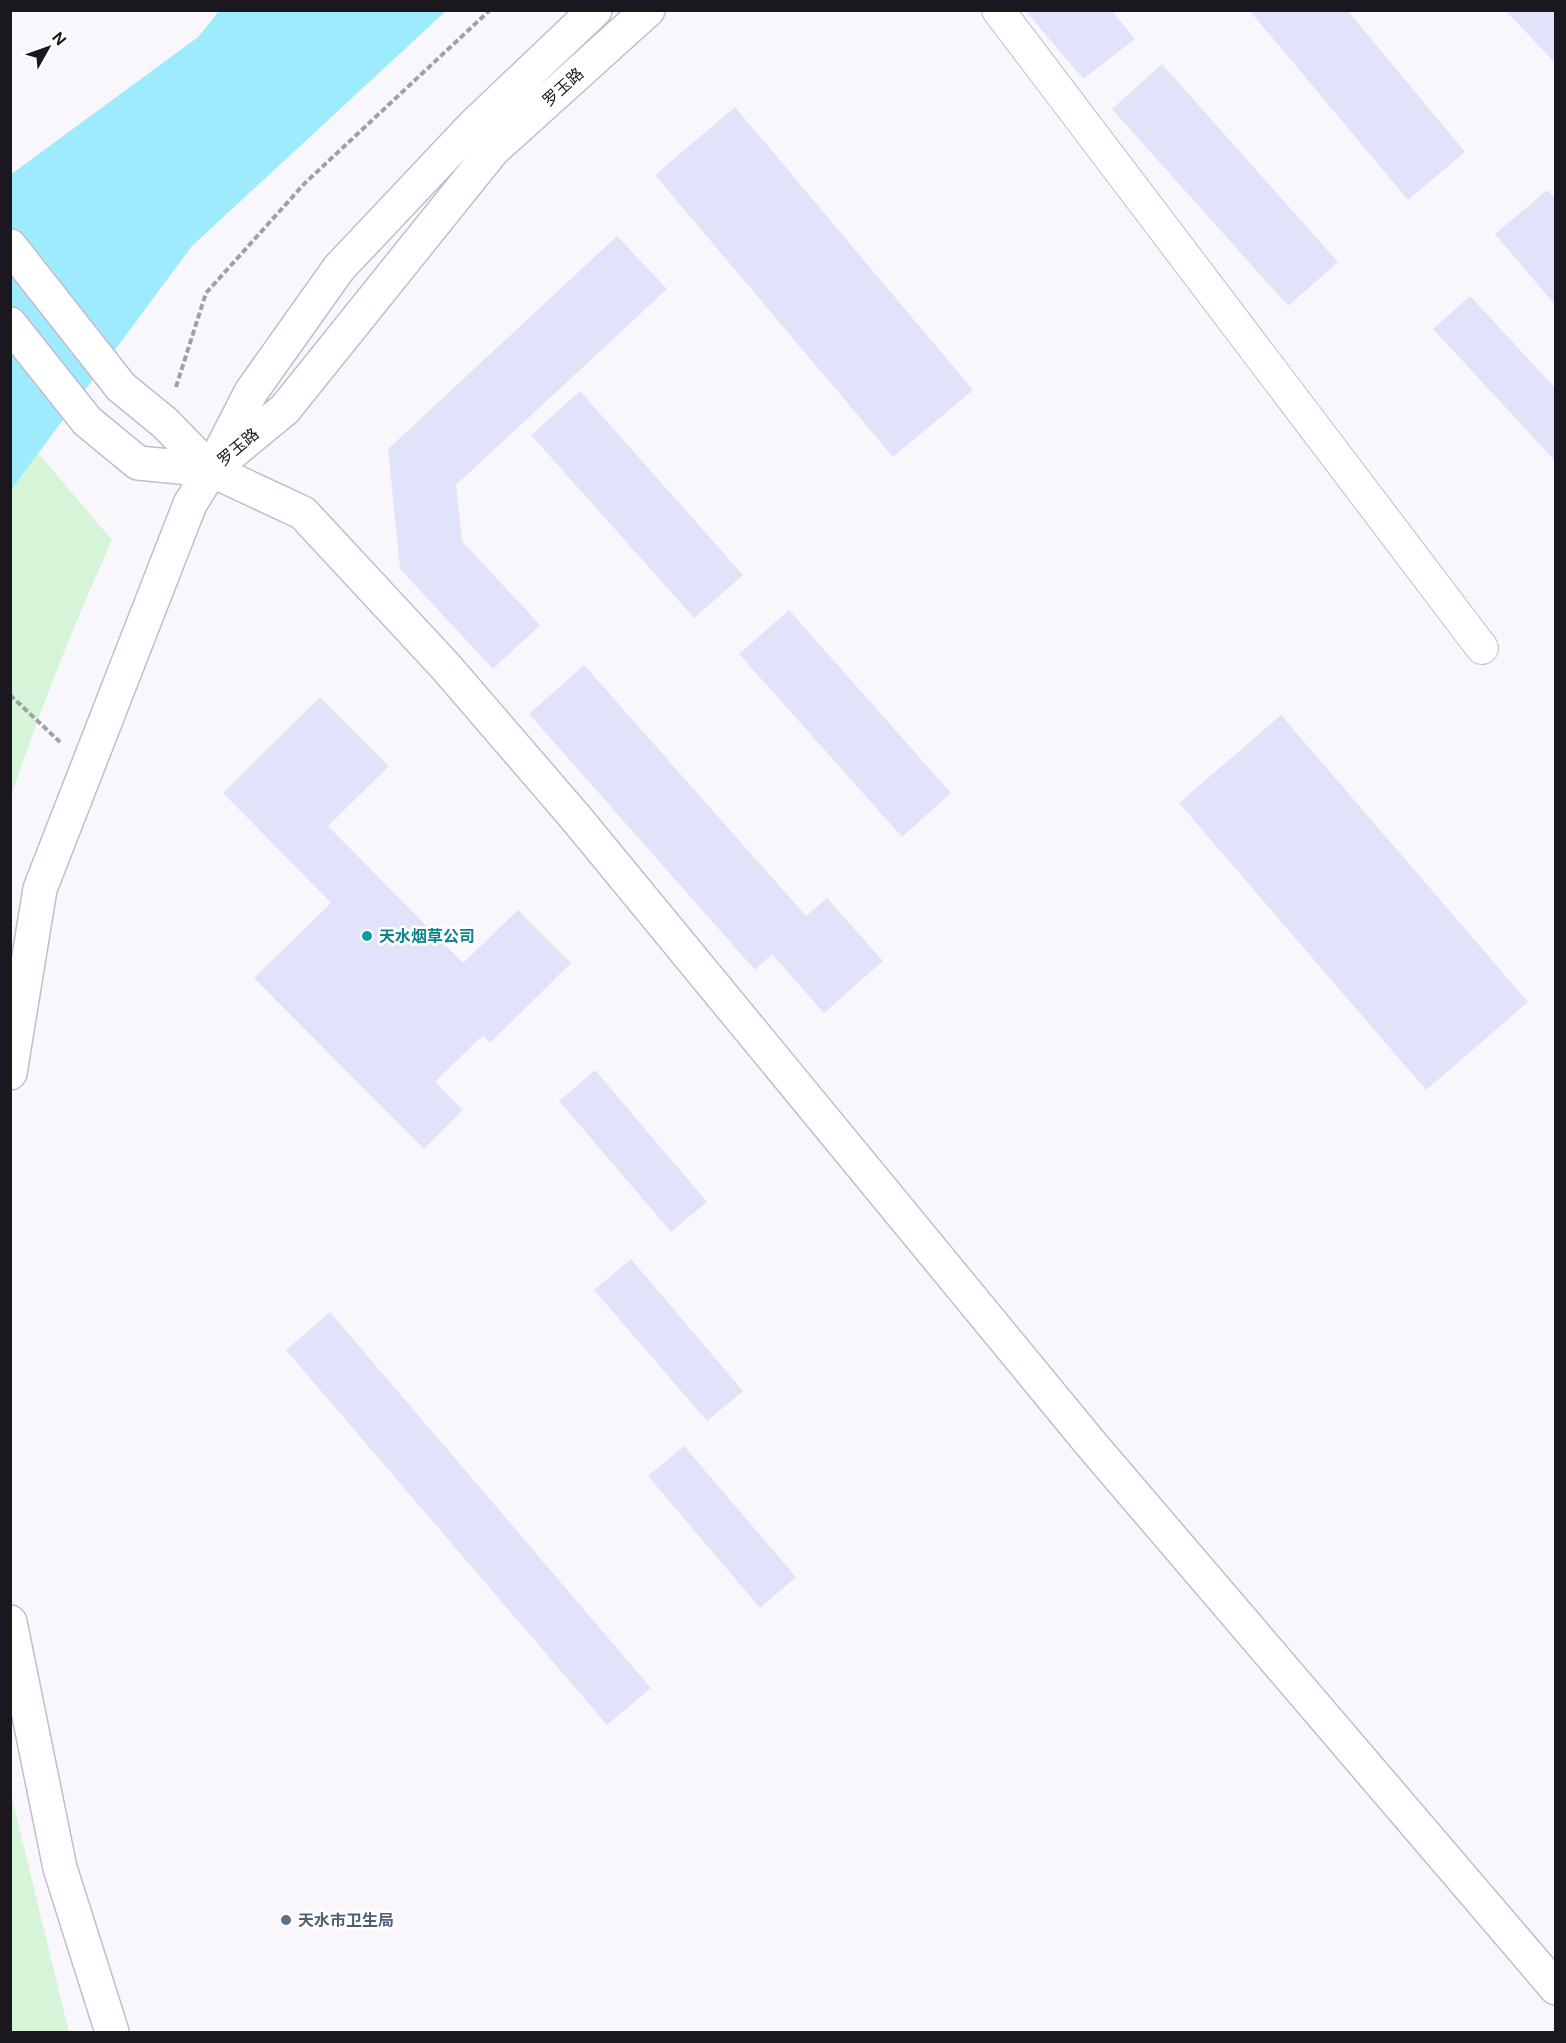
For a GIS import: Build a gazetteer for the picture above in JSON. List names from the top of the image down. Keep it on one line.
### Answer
{"streets":{"main road":["罗玉路"]},"places":["天水烟草公司","天水市卫生局"],"north":"top right"}
